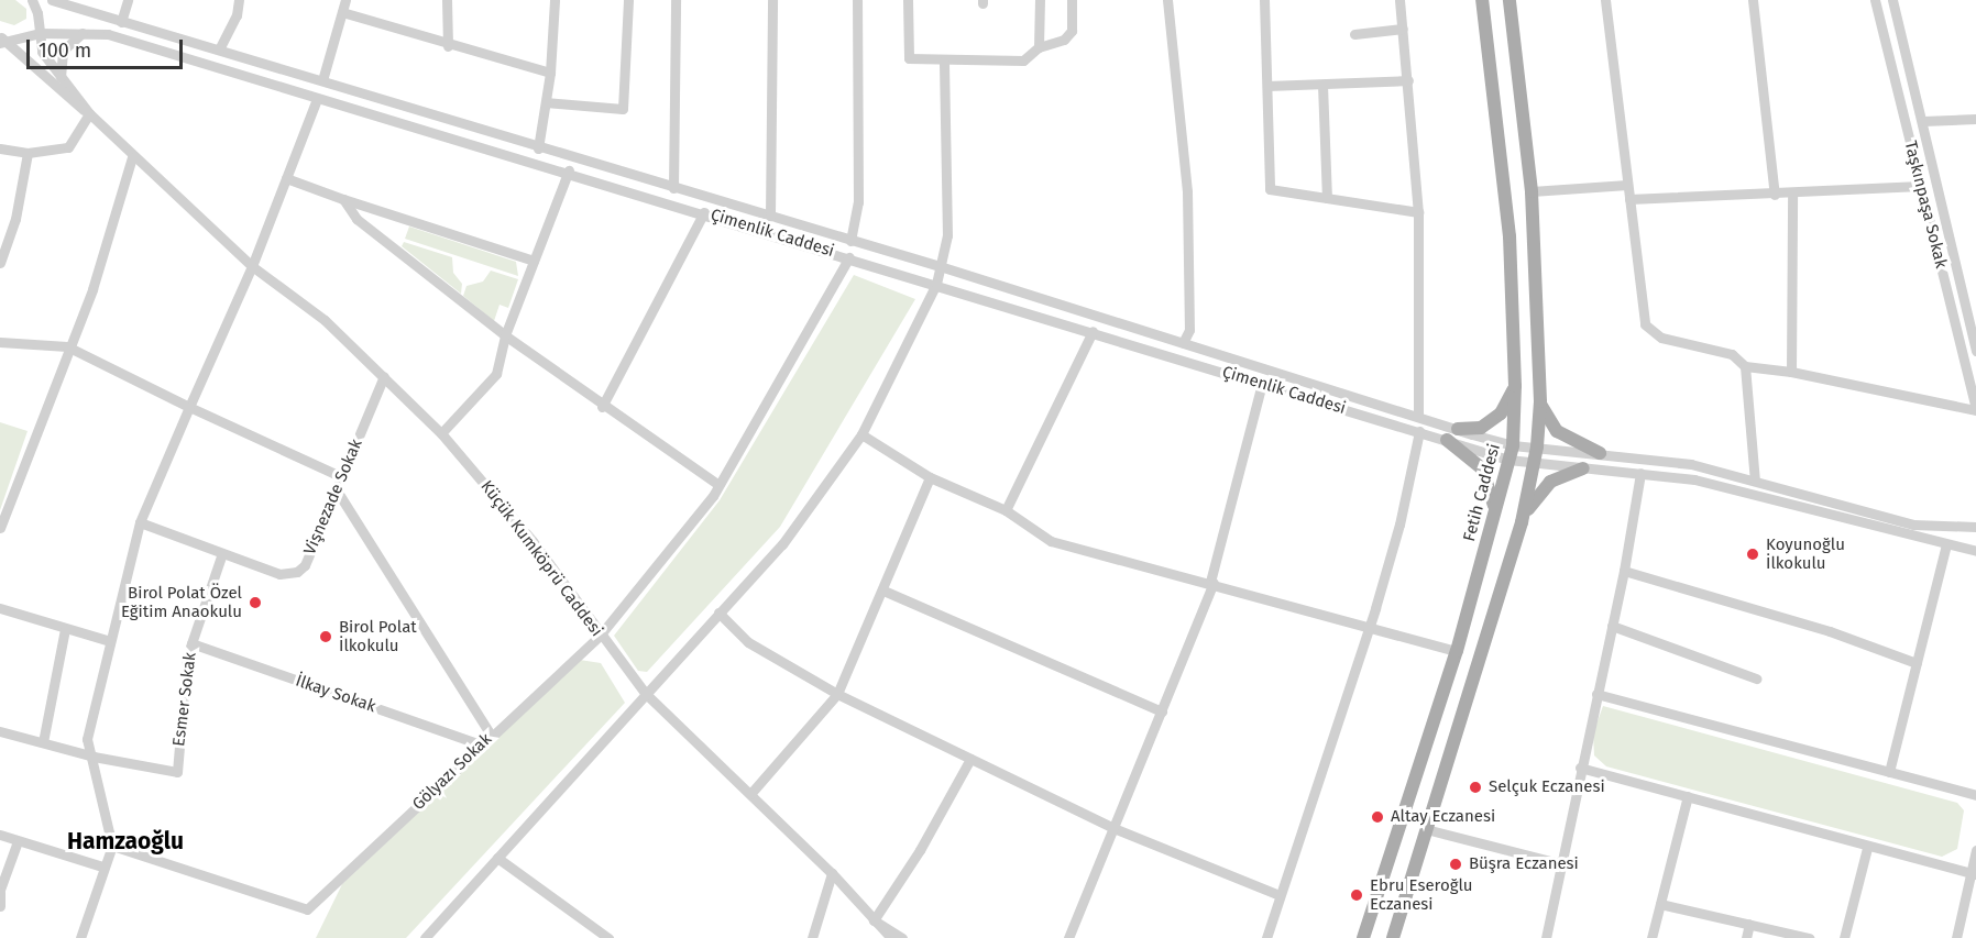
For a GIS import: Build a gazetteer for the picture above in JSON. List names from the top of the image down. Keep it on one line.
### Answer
{"streets":{"main road":["Fetih Caddesi"],"street":["Taşkınpaşa Sokak","Çimenlik Caddesi","Vişnezade Sokak","Küçük Kumköprü Caddesi","İlkay Sokak","Esmer Sokak","Gölyazı Sokak"]},"crossings":[["Çimenlik Caddesi","Fetih Caddesi"],["Çimenlik Caddesi","Küçük Kumköprü Caddesi"],["Çimenlik Caddesi","Gölyazı Sokak"],["Vişnezade Sokak","Küçük Kumköprü Caddesi"],["Vişnezade Sokak","Esmer Sokak"],["Küçük Kumköprü Caddesi","Gölyazı Sokak"],["İlkay Sokak","Esmer Sokak"],["İlkay Sokak","Gölyazı Sokak"]],"districts":["Hamzaoğlu"],"places":["Koyunoğlu İlkokulu","Birol Polat Özel Eğitim Anaokulu","Birol Polat İlkokulu","Selçuk Eczanesi","Altay Eczanesi","Büşra Eczanesi","Ebru Eseroğlu Eczanesi"],"scale_bar":"100 m"}
